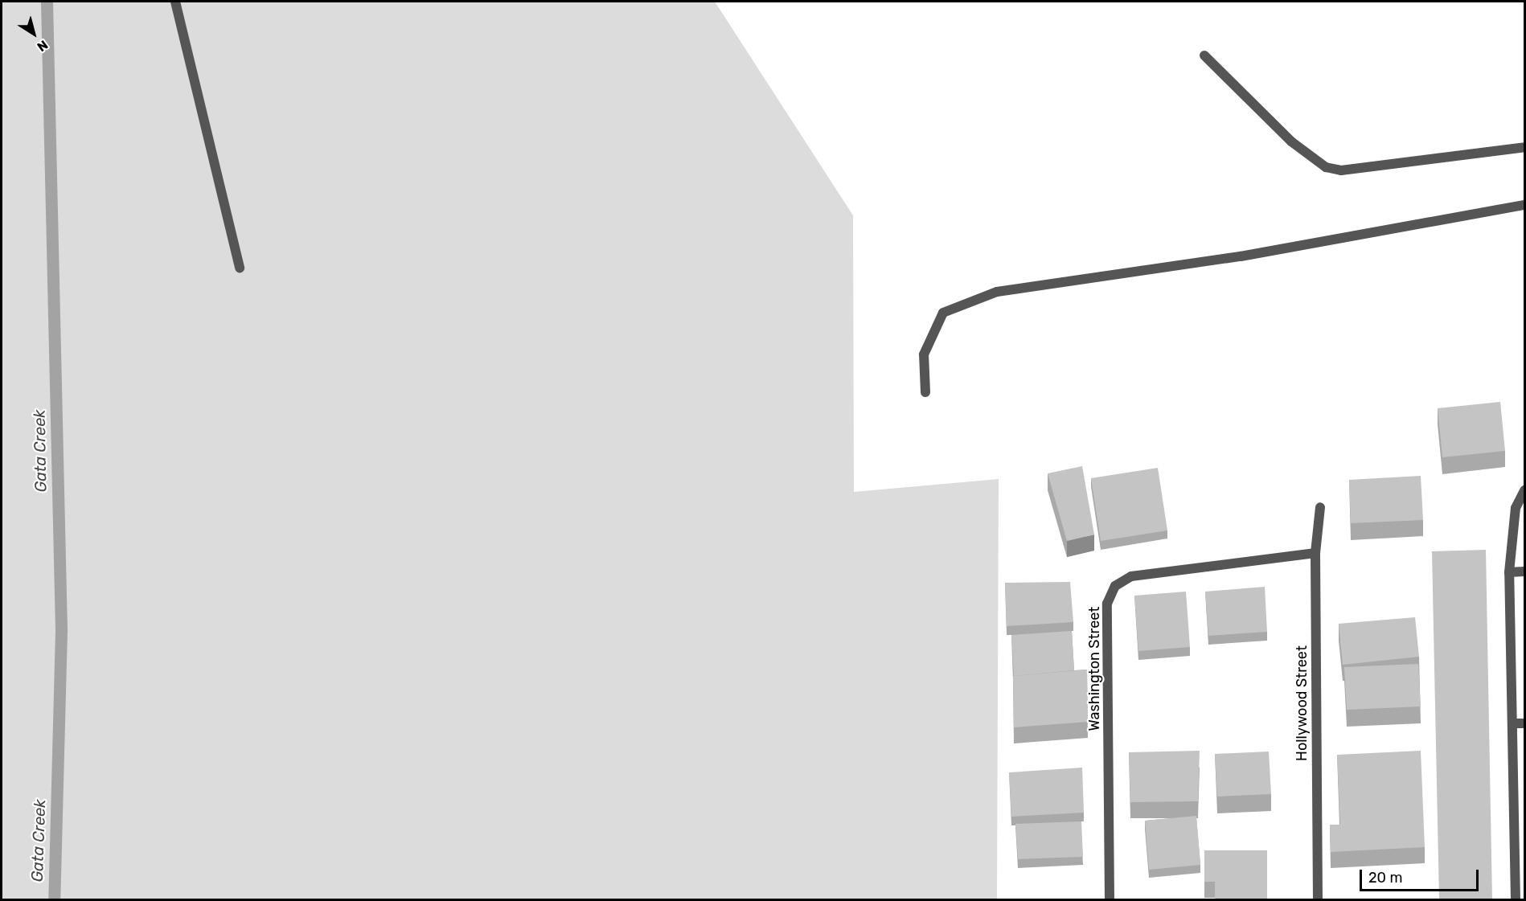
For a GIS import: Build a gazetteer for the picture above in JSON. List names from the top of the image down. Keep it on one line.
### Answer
{"streets":{"street":["Washington Street","Hollywood Street"]},"crossings":[["Washington Street","Hollywood Street"]],"water":["Gata Creek"],"scale_bar":"20 m","north":"bottom right"}
